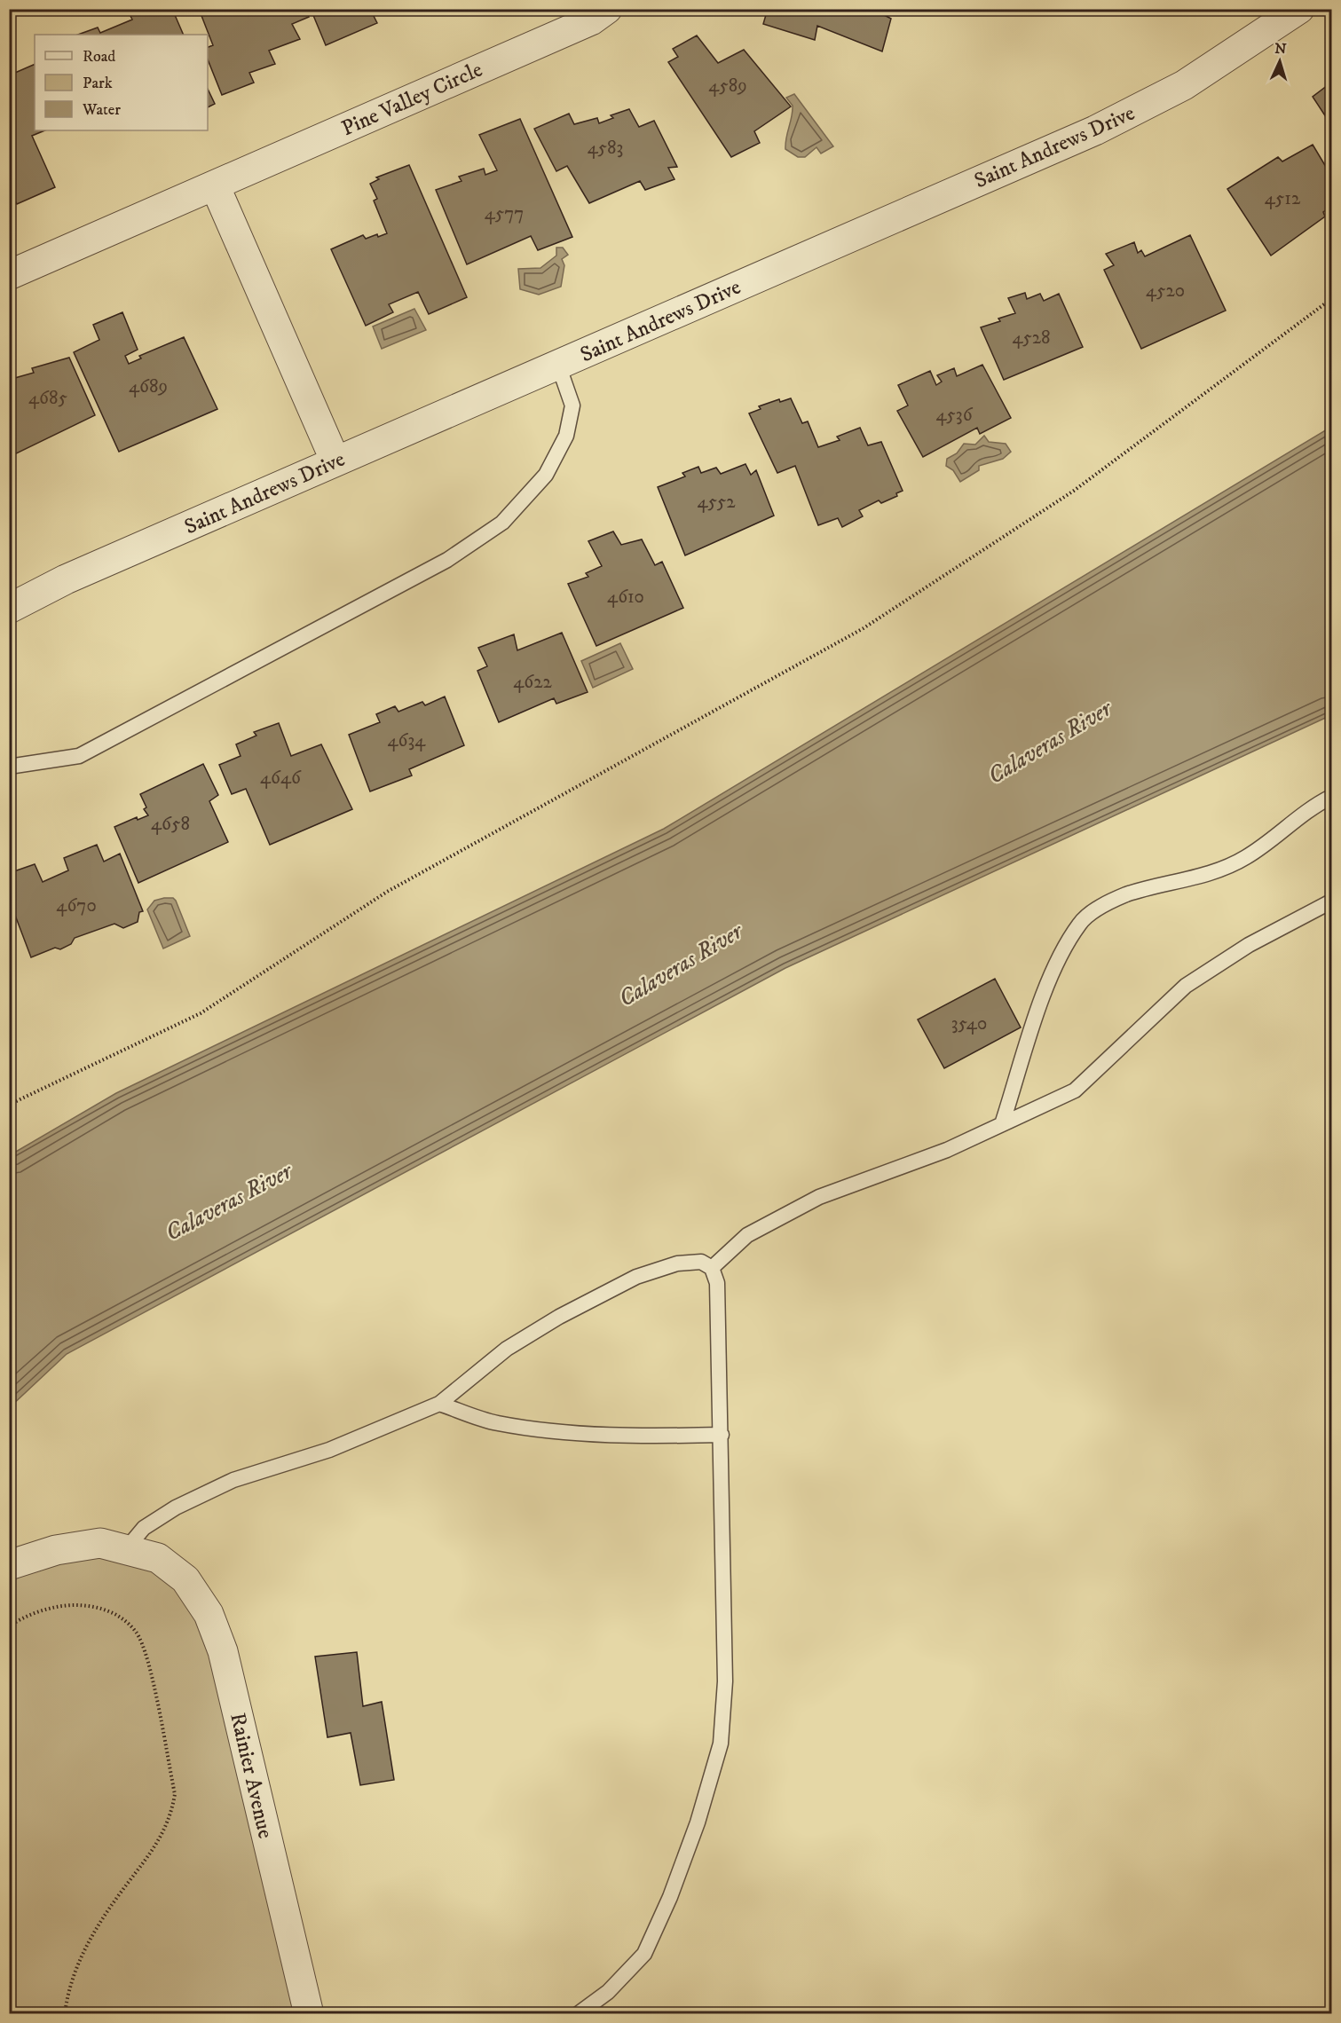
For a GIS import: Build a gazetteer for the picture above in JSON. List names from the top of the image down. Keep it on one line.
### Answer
{"streets":{"street":["Pine Valley Circle","Saint Andrews Drive","Rainier Avenue"]},"water":["Calaveras River"],"house_numbers":["4589","4583","4512","4577","4520","4528","4689","4685","4536","4552","4610","4622","4634","4646","4658","4670","3540"],"legend":["Road","Park","Water"],"north":"top"}
